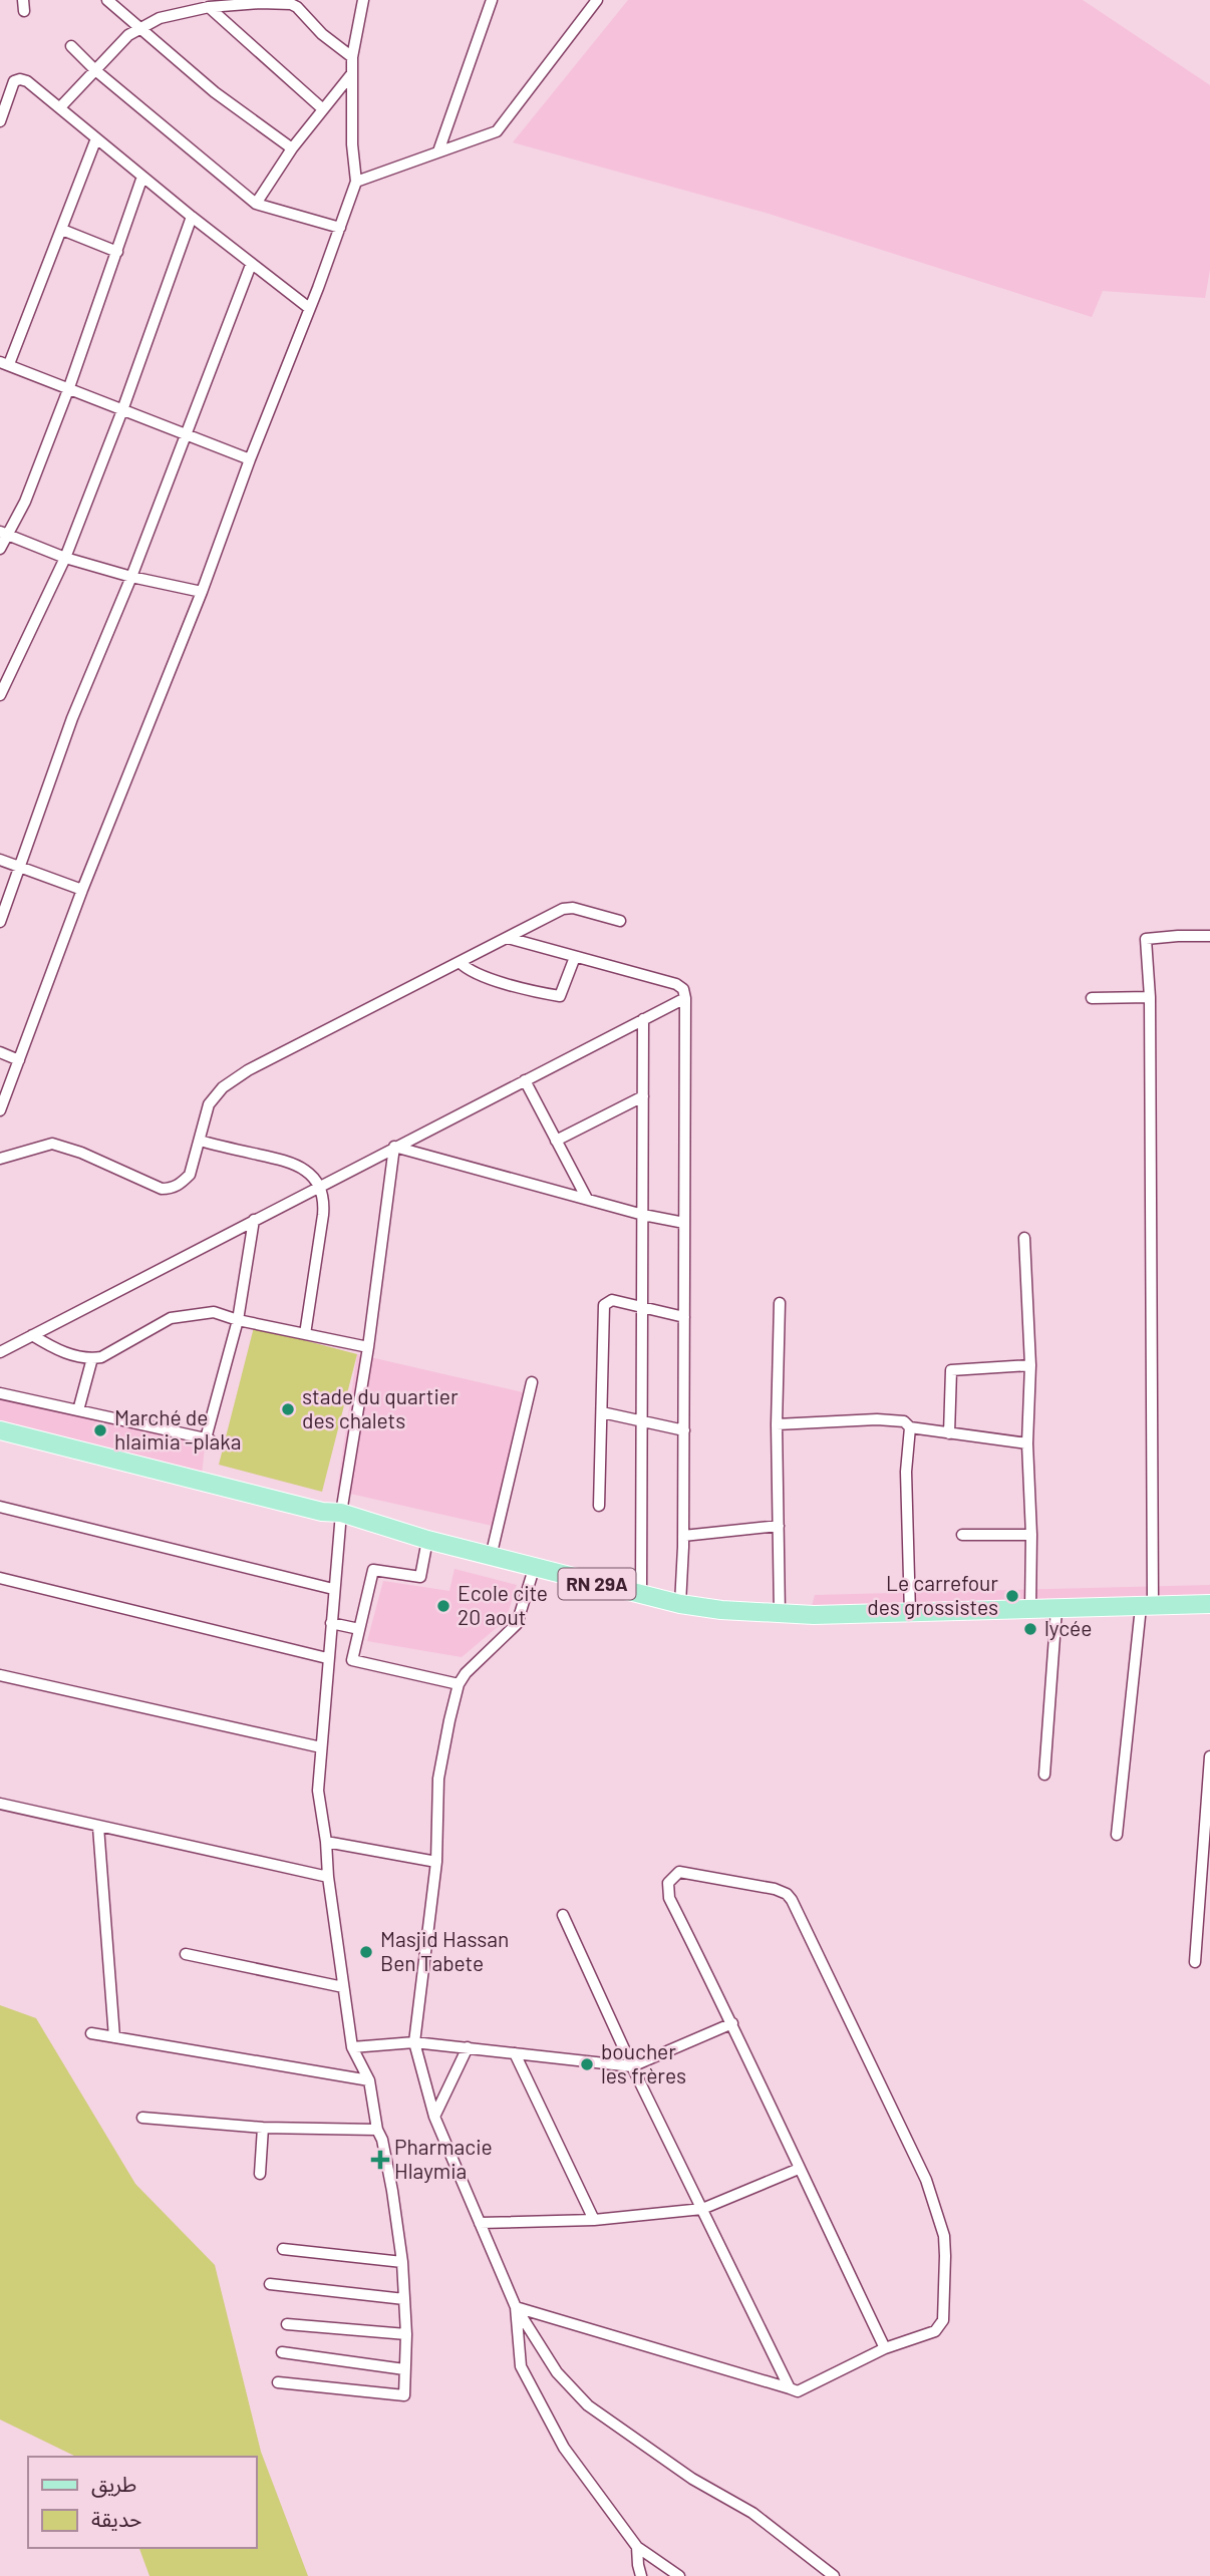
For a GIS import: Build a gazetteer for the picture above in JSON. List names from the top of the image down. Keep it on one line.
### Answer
{"streets":{"main road":["RN 29A"]},"places":{"other":["stade du quartier des chalets","Marché de hlaimia -plaka","Le carrefour des grossistes","Ecole cite 20 aout","lycée","Masjid Hassan Ben Tabete","boucher les frères"],"health":["Pharmacie Hlaymia"]},"legend":["طريق","حديقة"]}
